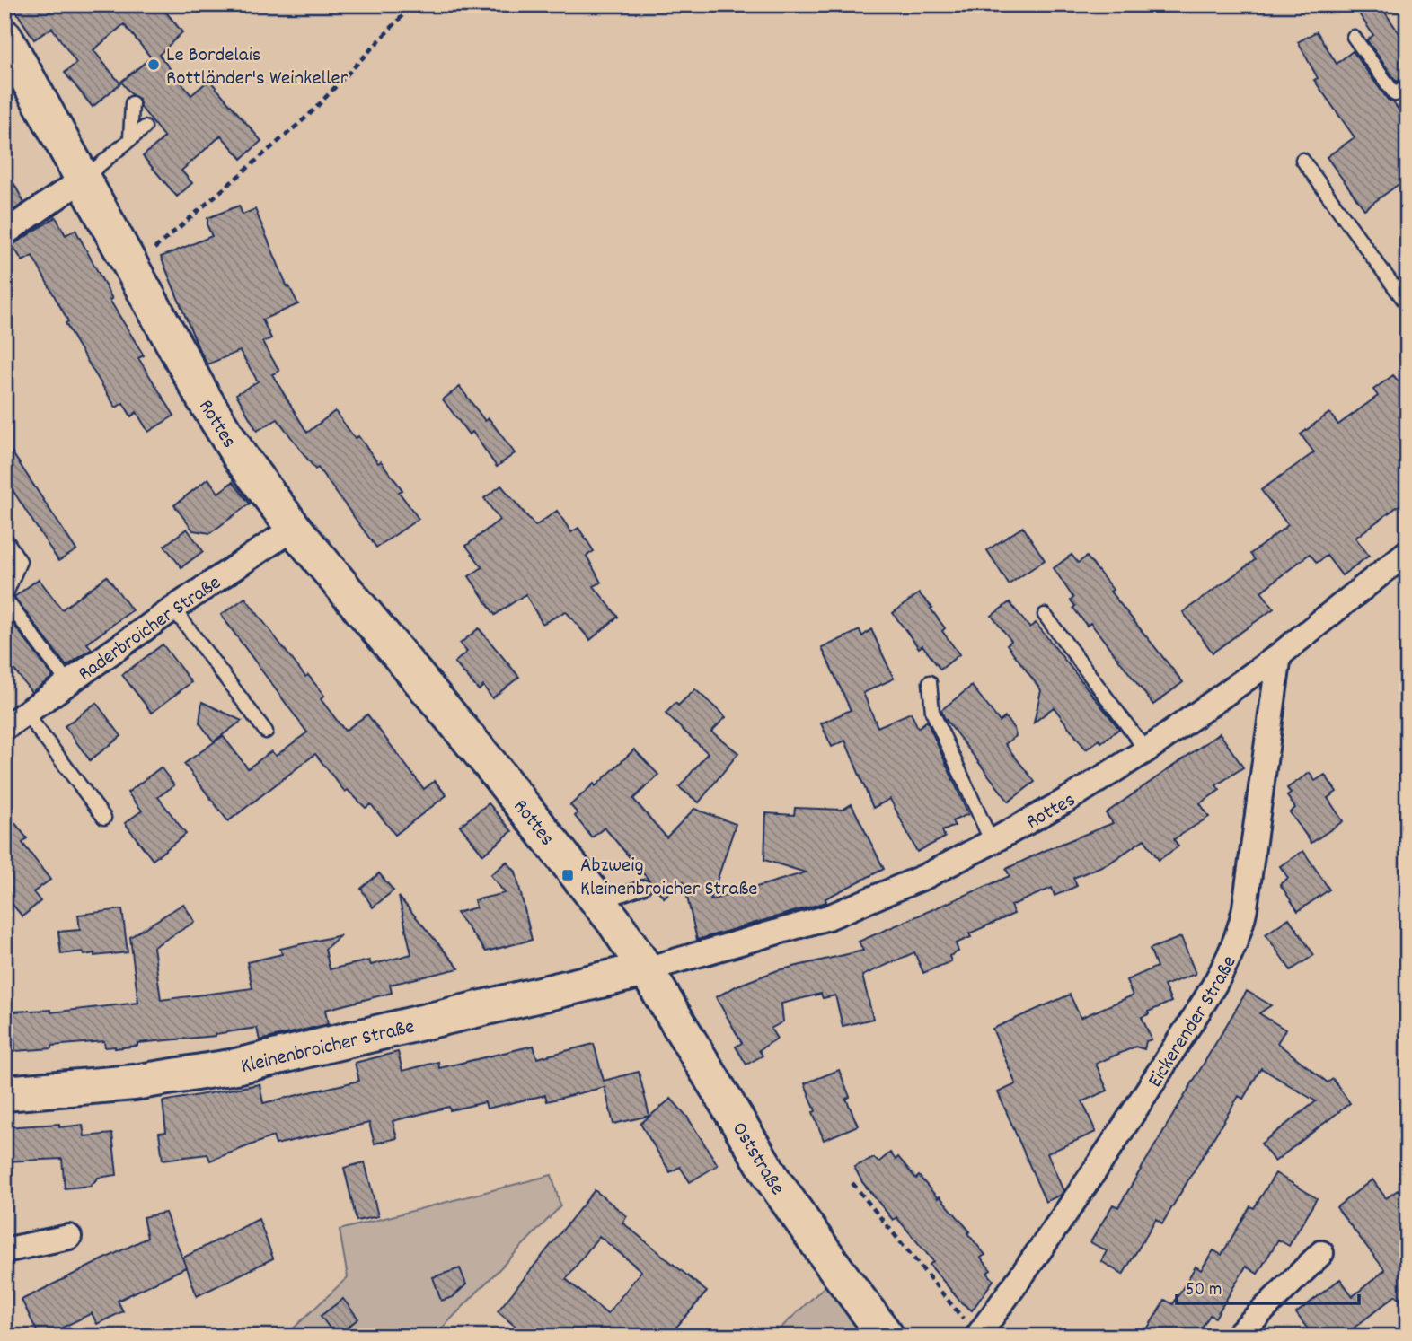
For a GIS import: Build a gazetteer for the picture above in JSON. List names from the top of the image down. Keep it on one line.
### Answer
{"streets":{"street":["Rottes","Raderbroicher Straße","Eickerender Straße","Kleinenbroicher Straße","Oststraße"]},"crossings":[["Rottes","Raderbroicher Straße"],["Rottes","Eickerender Straße"],["Rottes","Kleinenbroicher Straße"],["Rottes","Oststraße"],["Kleinenbroicher Straße","Oststraße"]],"places":{"other":["Le Bordelais Rottländer's Weinkeller"],"transit":["Abzweig Kleinenbroicher Straße"]},"scale_bar":"50 m"}
